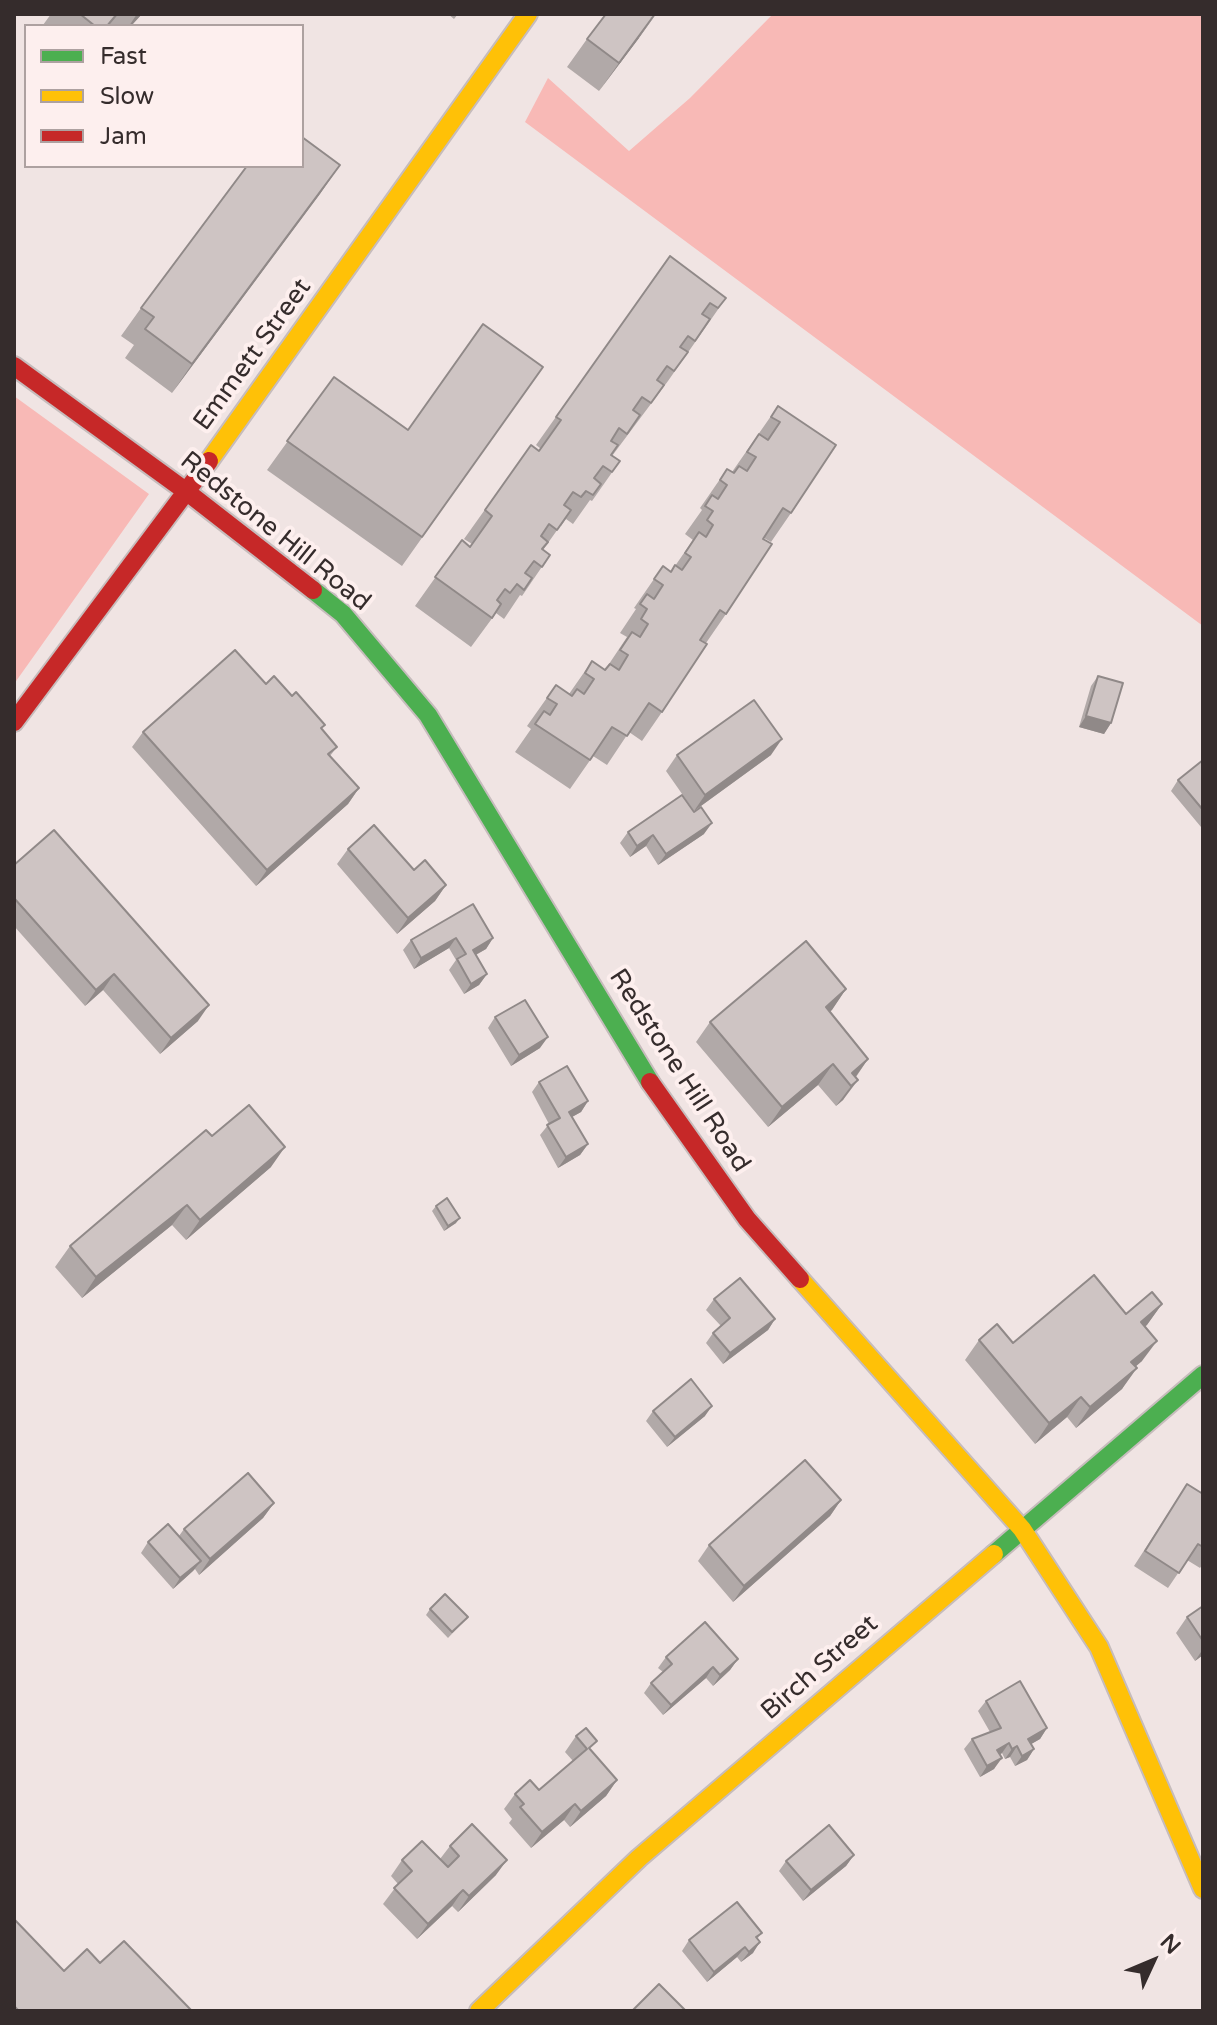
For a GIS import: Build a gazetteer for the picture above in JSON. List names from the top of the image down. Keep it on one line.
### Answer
{"streets":{"main road":["Emmett Street","Redstone Hill Road","Birch Street"]},"crossings":[["Emmett Street","Redstone Hill Road"],["Redstone Hill Road","Birch Street"]],"legend":["Fast","Slow","Jam"],"north":"top right"}
